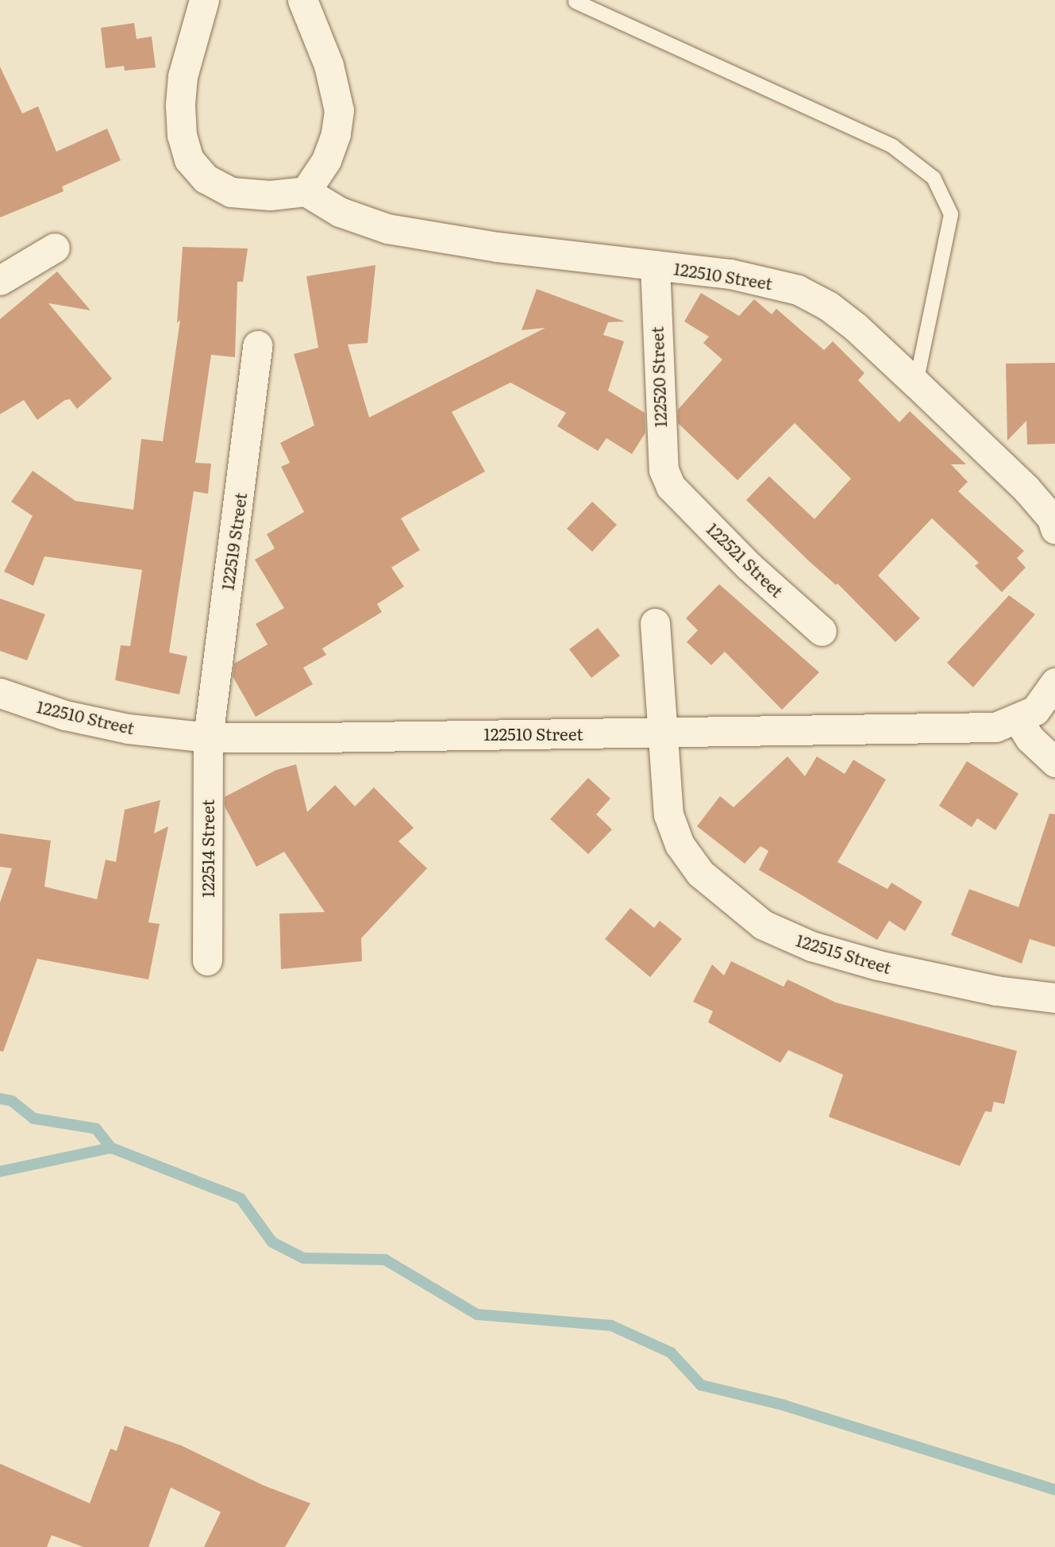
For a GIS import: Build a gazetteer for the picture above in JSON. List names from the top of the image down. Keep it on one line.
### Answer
{"streets":{"street":["122510 Street","122520 Street","122519 Street","122521 Street","122514 Street","122515 Street"]},"crossings":[["122510 Street","122520 Street"],["122510 Street","122519 Street"],["122510 Street","122514 Street"],["122510 Street","122515 Street"],["122520 Street","122521 Street"],["122519 Street","122514 Street"]]}
